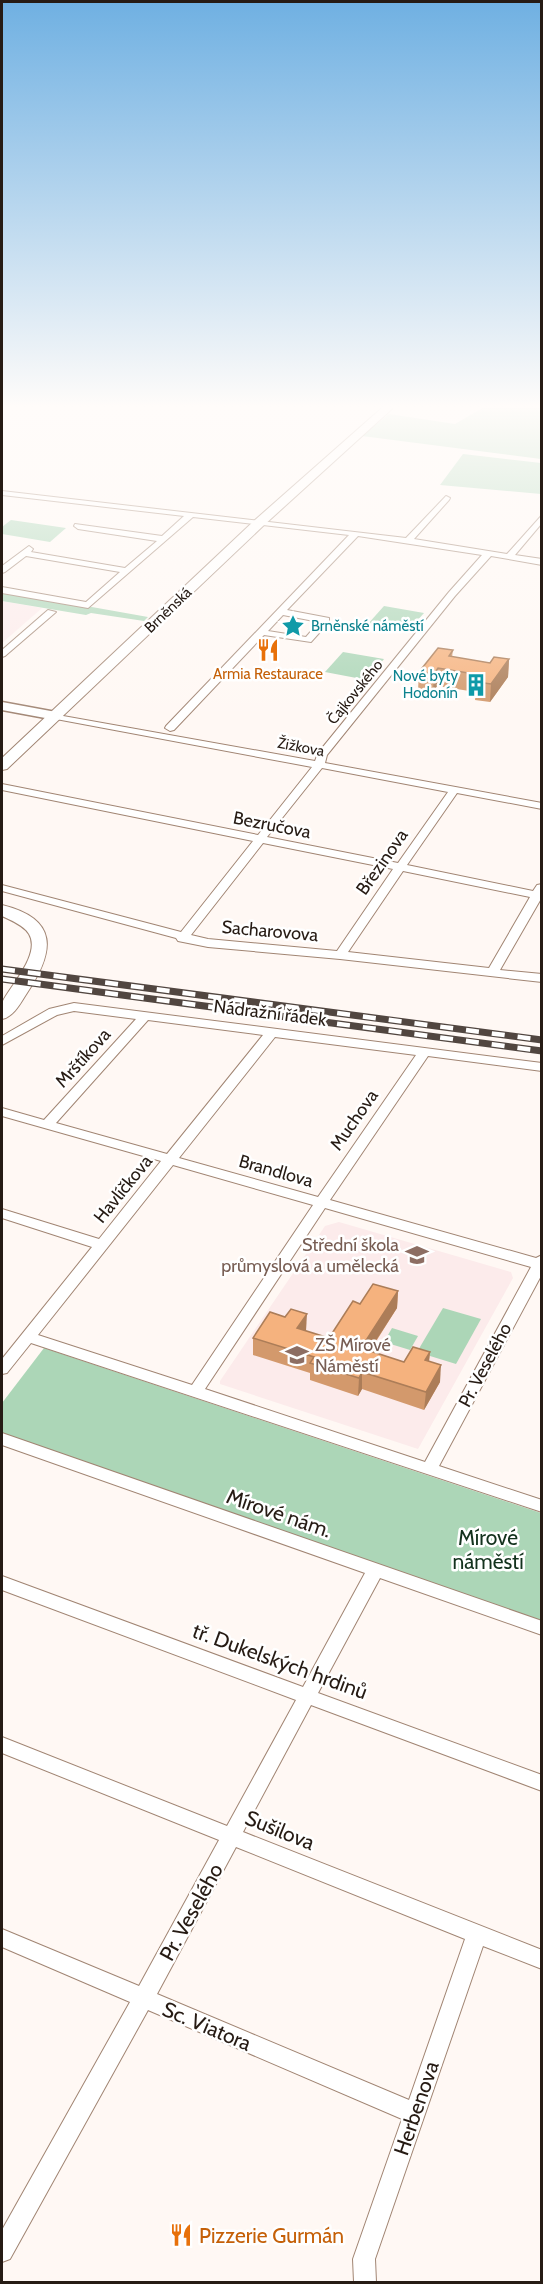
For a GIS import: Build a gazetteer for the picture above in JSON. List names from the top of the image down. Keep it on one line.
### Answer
{"streets":{"main road":["Brněnská"],"street":["Čajkovského","Žižkova","Bezručova","Březinova","Sacharovova","Nádražní řádek","Mrštíkova","Muchova","Brandlova","Havlíčkova","Pr. Veselého","Mírové nám.","tř. Dukelských hrdinů","Sušilova","Sc. Viatora","Herbenova"]},"crossings":[["Brněnská","Žižkova"],["Čajkovského","Žižkova"],["Čajkovského","Bezručova"],["Čajkovského","Sacharovova"],["Žižkova","Březinova"],["Bezručova","Březinova"],["Březinova","Sacharovova"],["Nádražní řádek","Mrštíkova"],["Nádražní řádek","Muchova"],["Nádražní řádek","Havlíčkova"],["Mrštíkova","Brandlova"],["Muchova","Brandlova"],["Brandlova","Havlíčkova"],["Brandlova","Pr. Veselého"],["Pr. Veselého","Mírové nám."],["Pr. Veselého","tř. Dukelských hrdinů"],["Pr. Veselého","Sušilova"],["Pr. Veselého","Sc. Viatora"],["Sušilova","Herbenova"],["Sc. Viatora","Herbenova"]],"parks":["Mírové náměstí"],"places":{"place":["Brněnské náměstí"],"restaurant":["Armia Restaurace","Pizzerie Gurmán"],"building":["Nové byty Hodonín"],"school or university":["Střední škola průmyslová a umělecká","ZŠ Mírové Náměstí"]}}
